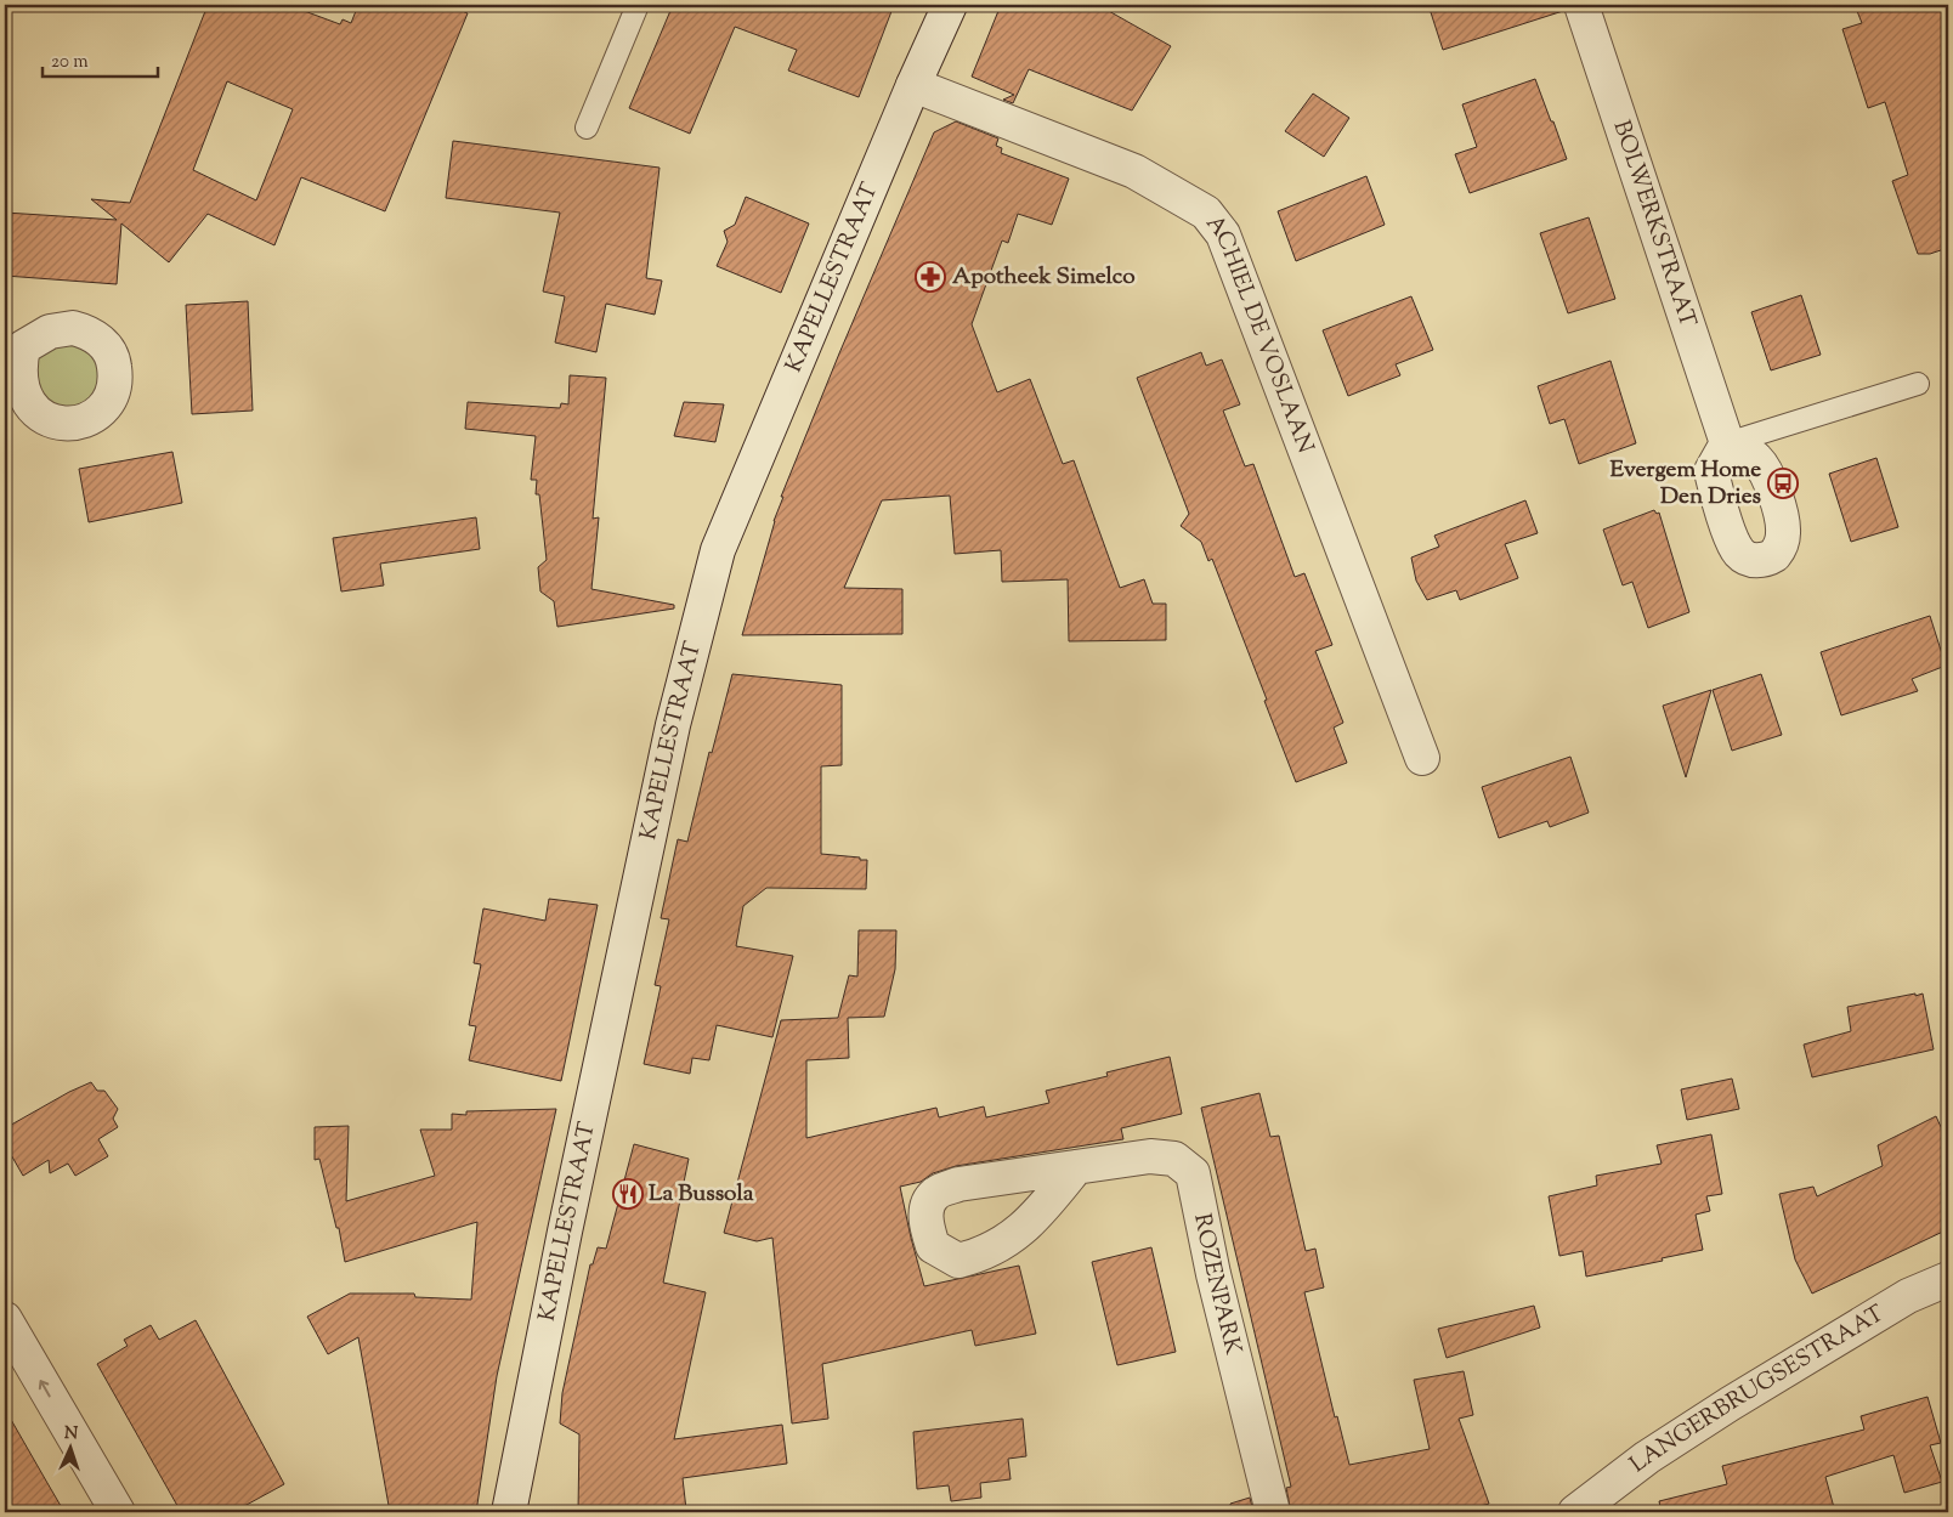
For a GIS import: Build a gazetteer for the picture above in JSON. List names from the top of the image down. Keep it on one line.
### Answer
{"streets":{"street":["BOLWERKSTRAAT","KAPELLESTRAAT","ACHIEL DE VOSLAAN","ROZENPARK","LANGERBRUGSESTRAAT"]},"crossings":[["KAPELLESTRAAT","ACHIEL DE VOSLAAN"]],"places":{"pharmacy":["Apotheek Simelco"],"bus stop":["Evergem Home Den Dries"],"restaurant":["La Bussola"]},"scale_bar":"20 m","north":"top"}
